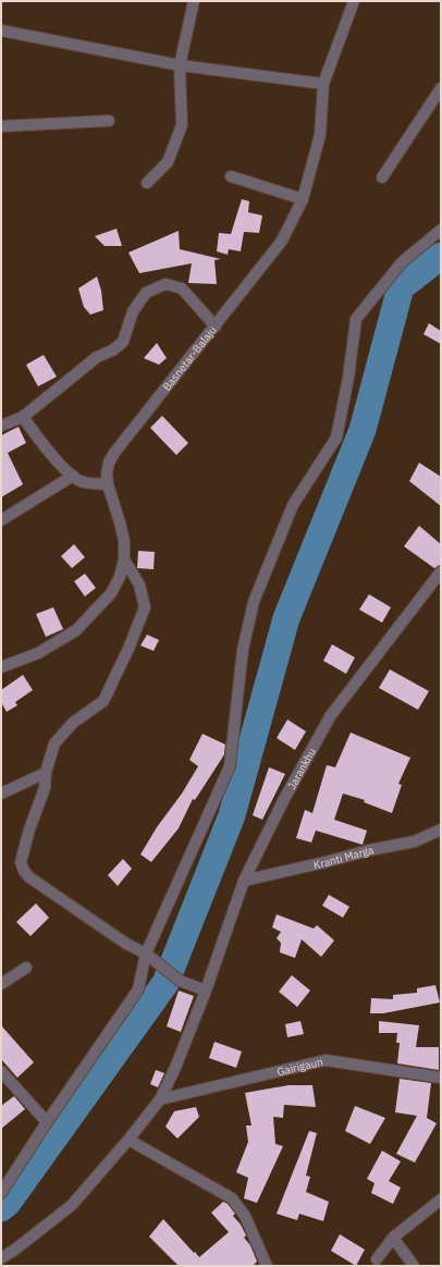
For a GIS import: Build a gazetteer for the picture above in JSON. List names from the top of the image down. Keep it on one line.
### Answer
{"streets":{"street":["Basnetar-Balaju","Jarankhu","Kranti Marga","Gairigaun"]},"crossings":[["Jarankhu","Kranti Marga"],["Jarankhu","Gairigaun"]]}
